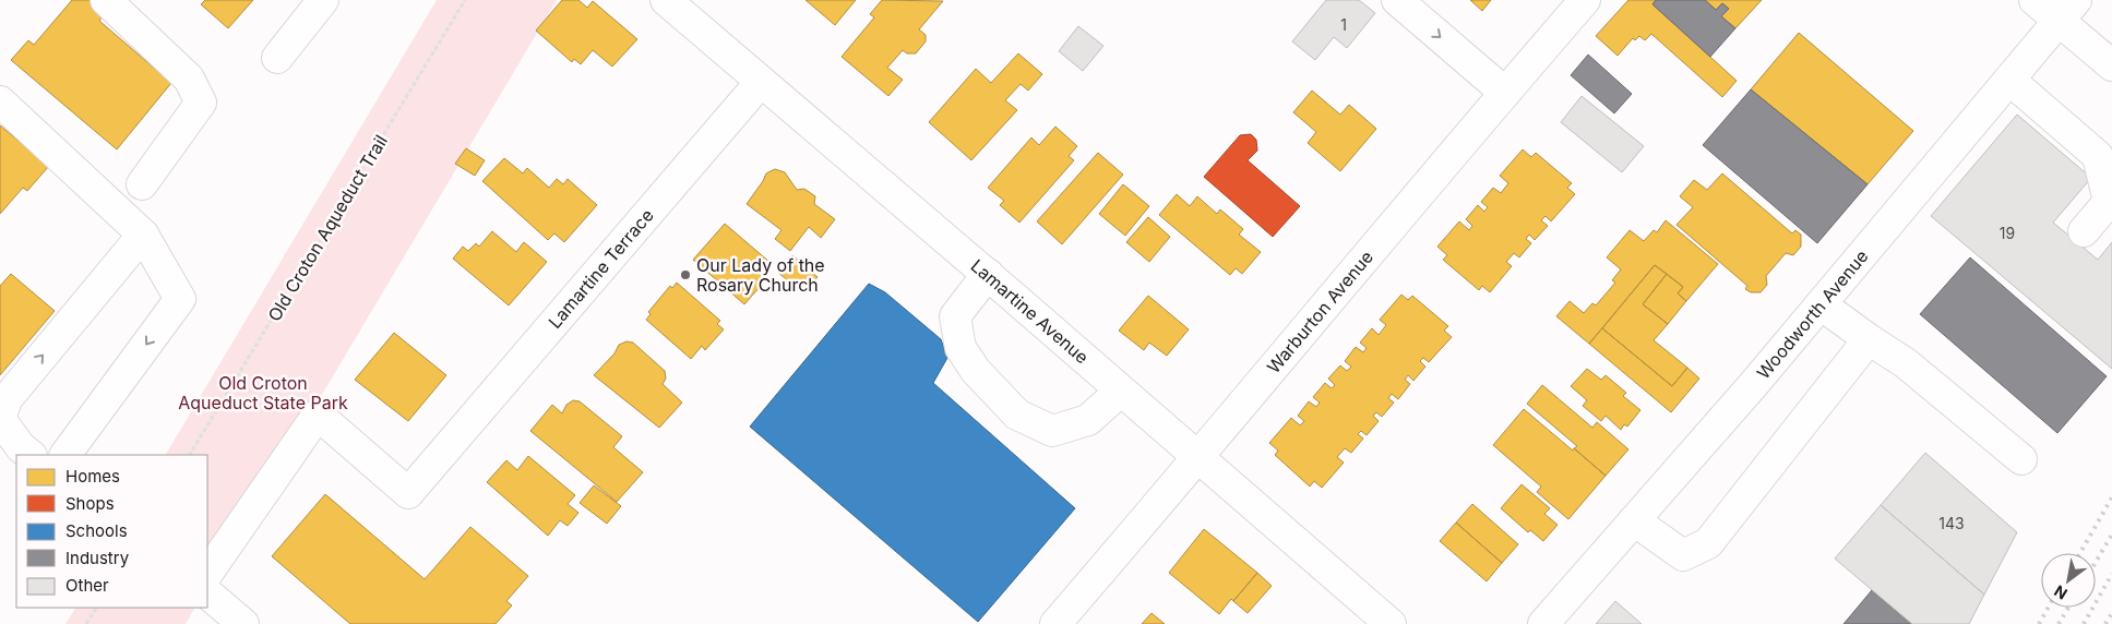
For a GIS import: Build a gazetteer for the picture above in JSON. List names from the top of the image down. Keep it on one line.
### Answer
{"streets":{"street":["Lamartine Terrace","Lamartine Avenue","Warburton Avenue","Woodworth Avenue"],"path":["Old Croton Aqueduct Trail"]},"crossings":[["Lamartine Terrace","Lamartine Avenue"],["Lamartine Avenue","Warburton Avenue"]],"parks":["Old Croton Aqueduct State Park"],"places":["Our Lady of the Rosary Church"],"house_numbers":["1","19","143"],"legend":["Homes","Shops","Schools","Industry","Other"],"north":"bottom left"}
